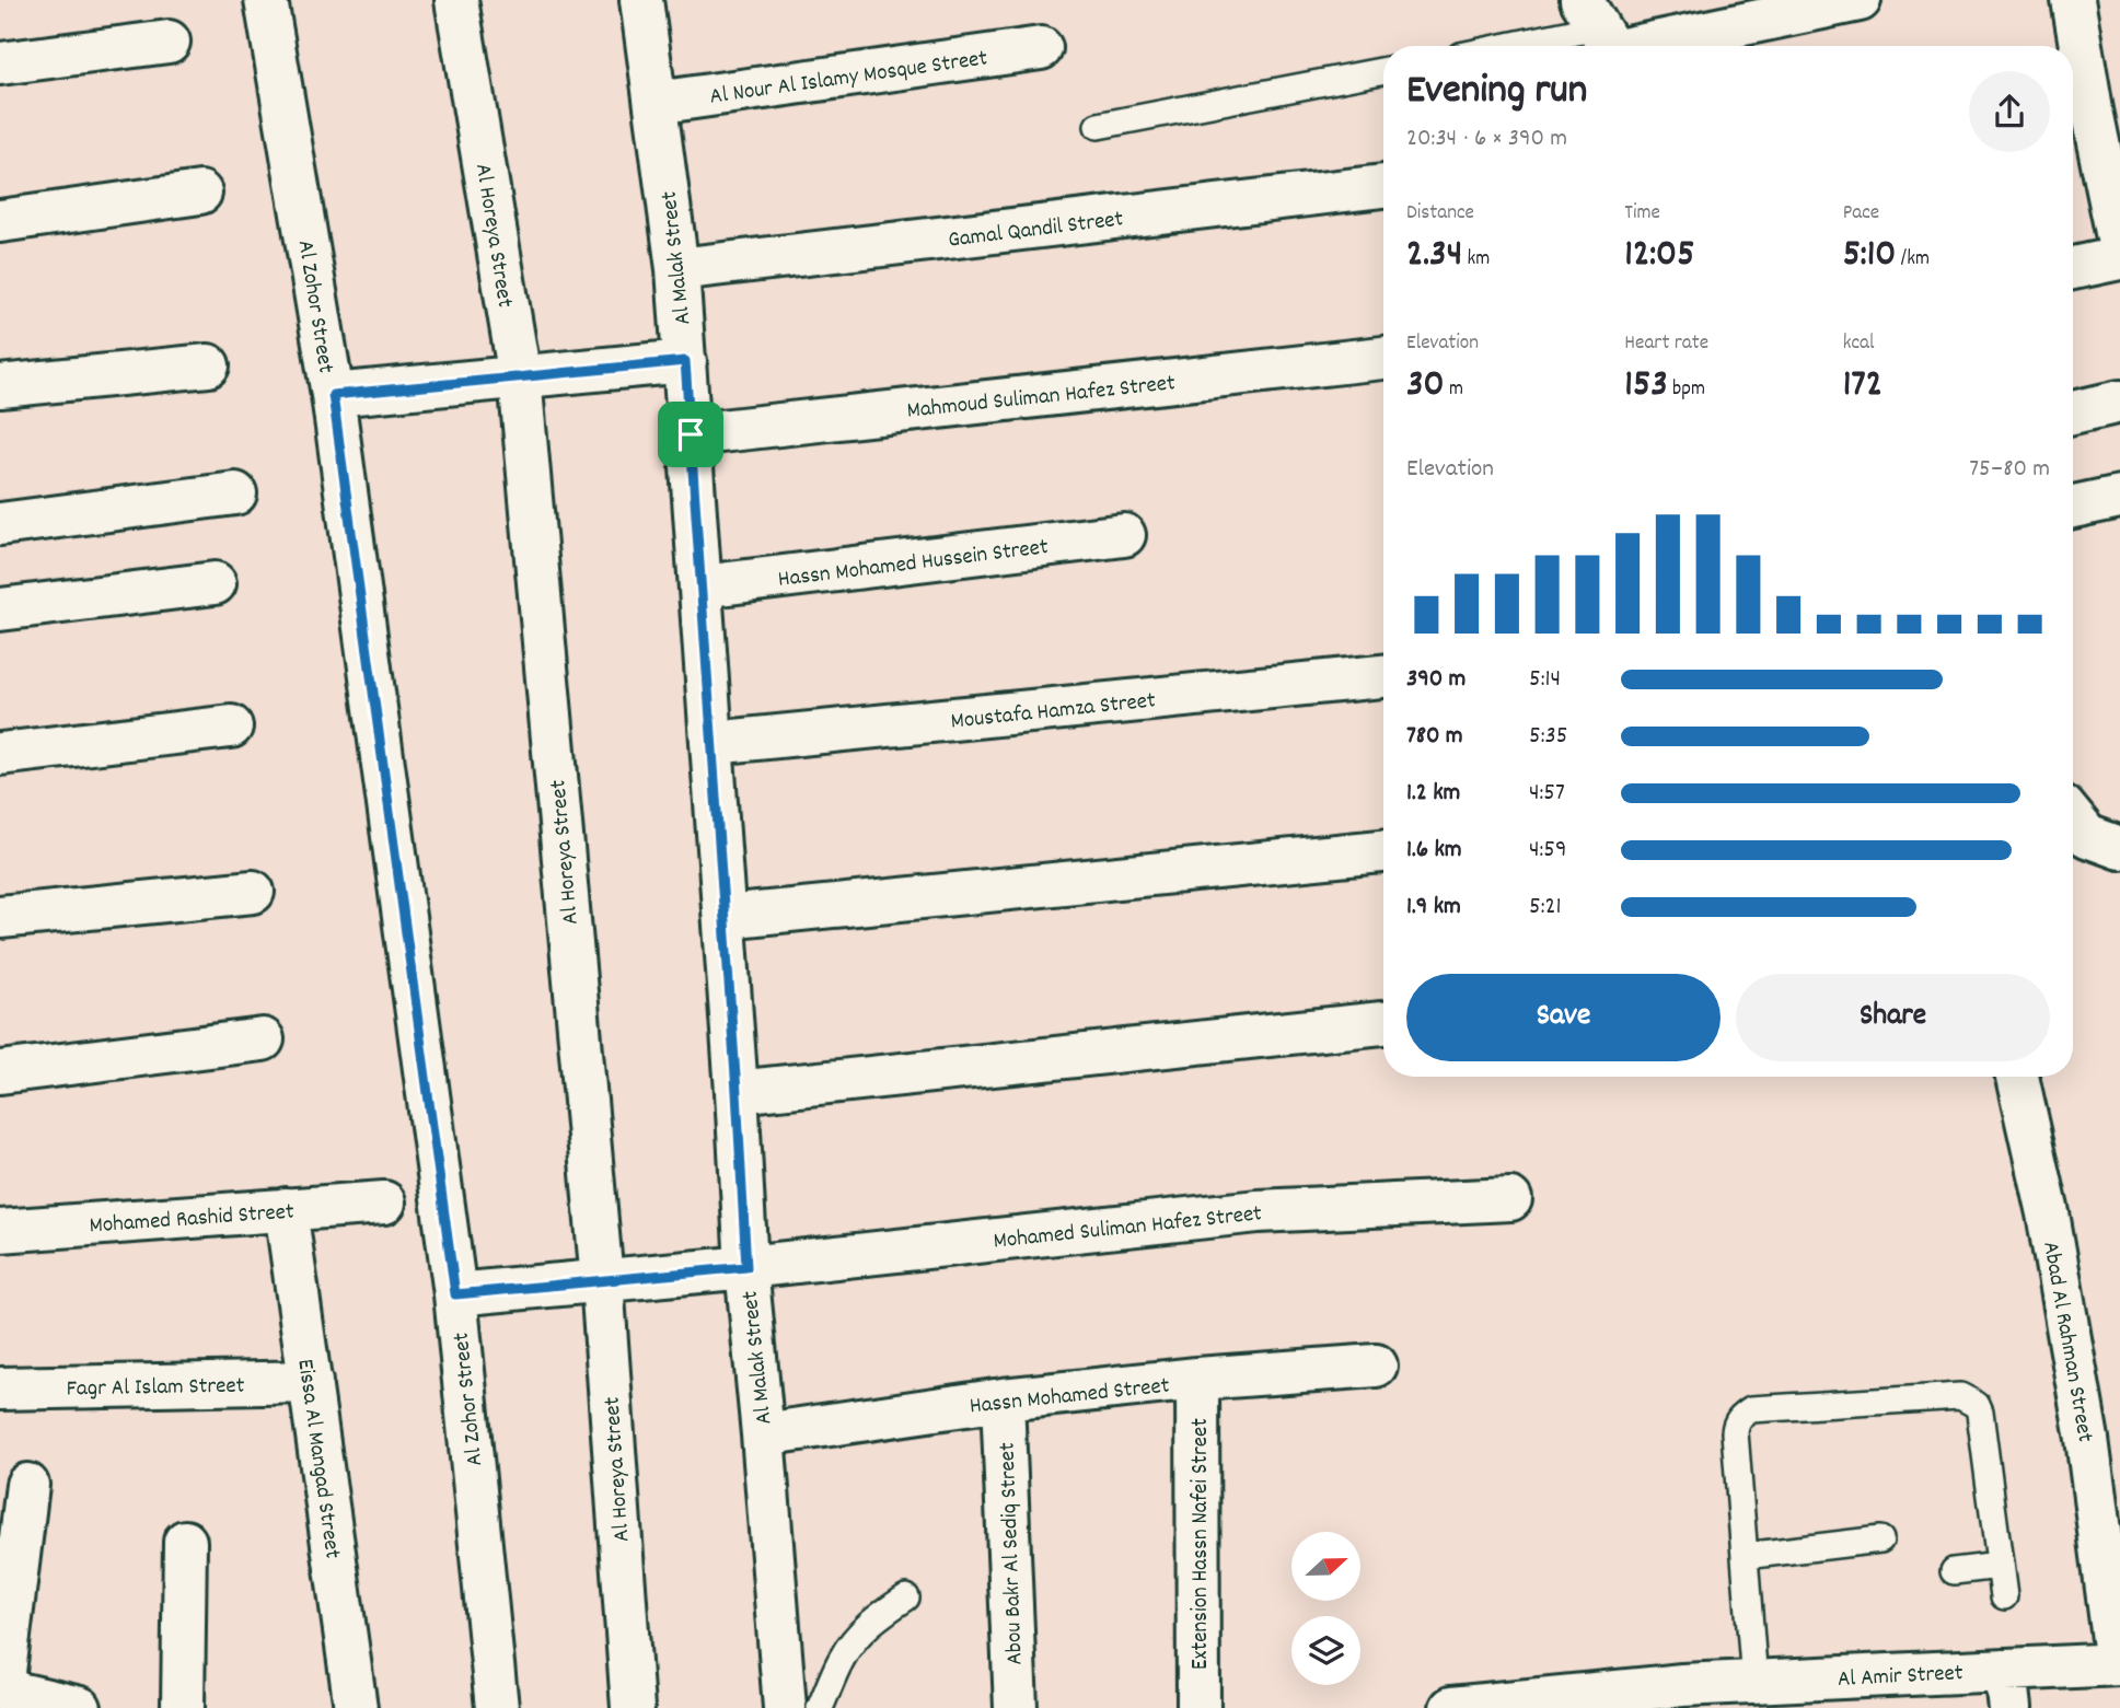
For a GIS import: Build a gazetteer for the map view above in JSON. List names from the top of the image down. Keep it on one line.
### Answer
{"streets":{"street":["Al Nour Al Islamy Mosque Street","Gamal Qandil Street","Al Horeya Street","Al Malak Street","Al Zohor Street","Mahmoud Suliman Hafez Street","Hassn Mohamed Hussein Street","Moustafa Hamza Street","Mohamed Rashid Street","Mohamed Suliman Hafez Street","Abad Al Rahman Street","Fagr Al Islam Street","Hassn Mohamed Street","Eissa Al Mangad Street","Extension Hassn Nafei Street","Abou Bakr Al Sediq Street","Al Amir Street"]},"crossings":[["Al Nour Al Islamy Mosque Street","Al Malak Street"],["Gamal Qandil Street","Al Malak Street"],["Al Horeya Street","Mohamed Suliman Hafez Street"],["Al Malak Street","Mahmoud Suliman Hafez Street"],["Al Malak Street","Hassn Mohamed Hussein Street"],["Al Malak Street","Moustafa Hamza Street"],["Al Malak Street","Mohamed Suliman Hafez Street"],["Al Malak Street","Hassn Mohamed Street"],["Al Zohor Street","Mohamed Suliman Hafez Street"],["Mohamed Rashid Street","Eissa Al Mangad Street"],["Abad Al Rahman Street","Al Amir Street"],["Fagr Al Islam Street","Eissa Al Mangad Street"],["Hassn Mohamed Street","Extension Hassn Nafei Street"],["Hassn Mohamed Street","Abou Bakr Al Sediq Street"]],"north":"right","page":{"heading":["Evening run","20:34 · 6 × 390 m"],"stats":[["Distance","2.34 km"],["Time","12:05"],["Pace","5:10 /km"],["Elevation","30 m"],["Heart rate","153 bpm"],["kcal","172"]],"chart":["Elevation","75–80 m"],"list":[{"name":"390 m","note":"5:14"},{"name":"780 m","note":"5:35"},{"name":"1.2 km","note":"4:57"},{"name":"1.6 km","note":"4:59"},{"name":"1.9 km","note":"5:21"}],"buttons":["Save","Share"]}}
